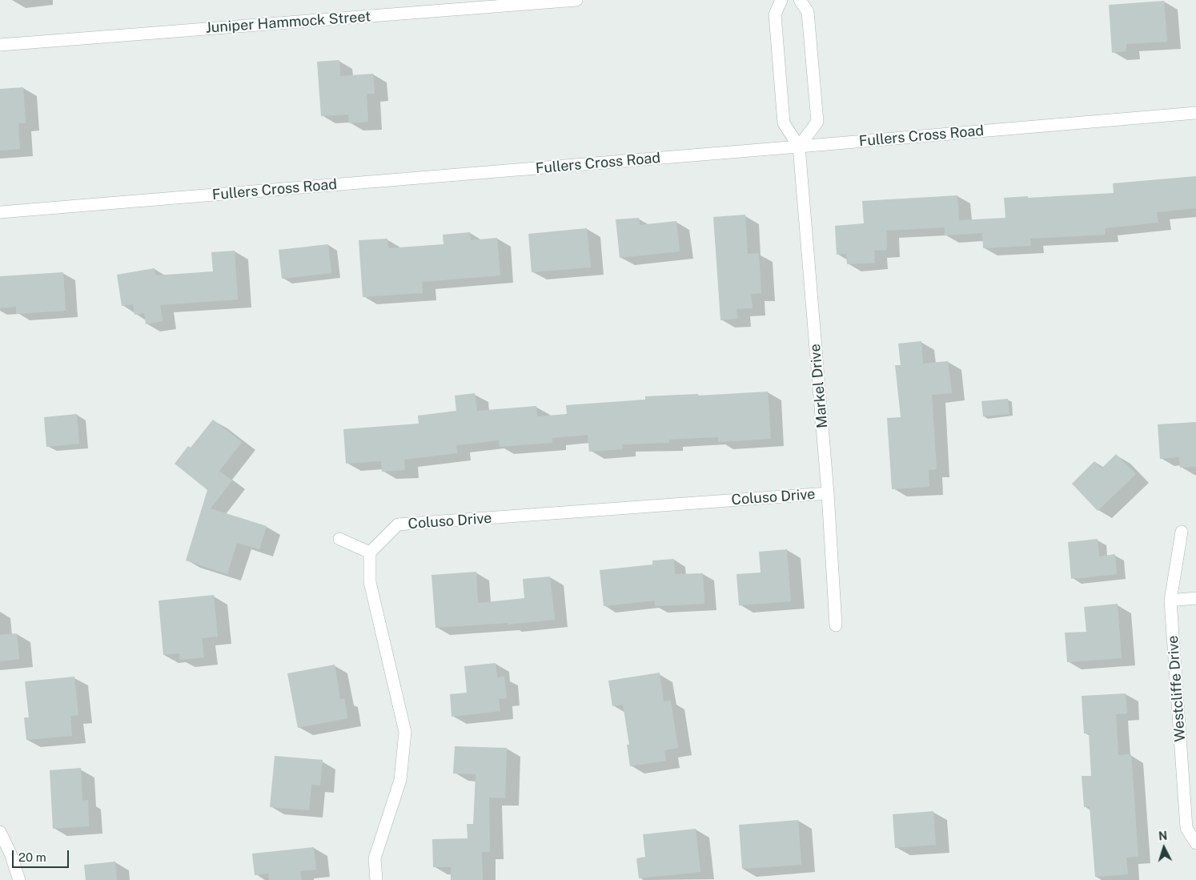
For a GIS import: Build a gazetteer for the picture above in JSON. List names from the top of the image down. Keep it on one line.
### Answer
{"streets":{"street":["Juniper Hammock Street","Fullers Cross Road","Markel Drive","Coluso Drive","Westcliffe Drive"]},"crossings":[["Fullers Cross Road","Markel Drive"],["Markel Drive","Coluso Drive"]],"scale_bar":"20 m","north":"top"}
